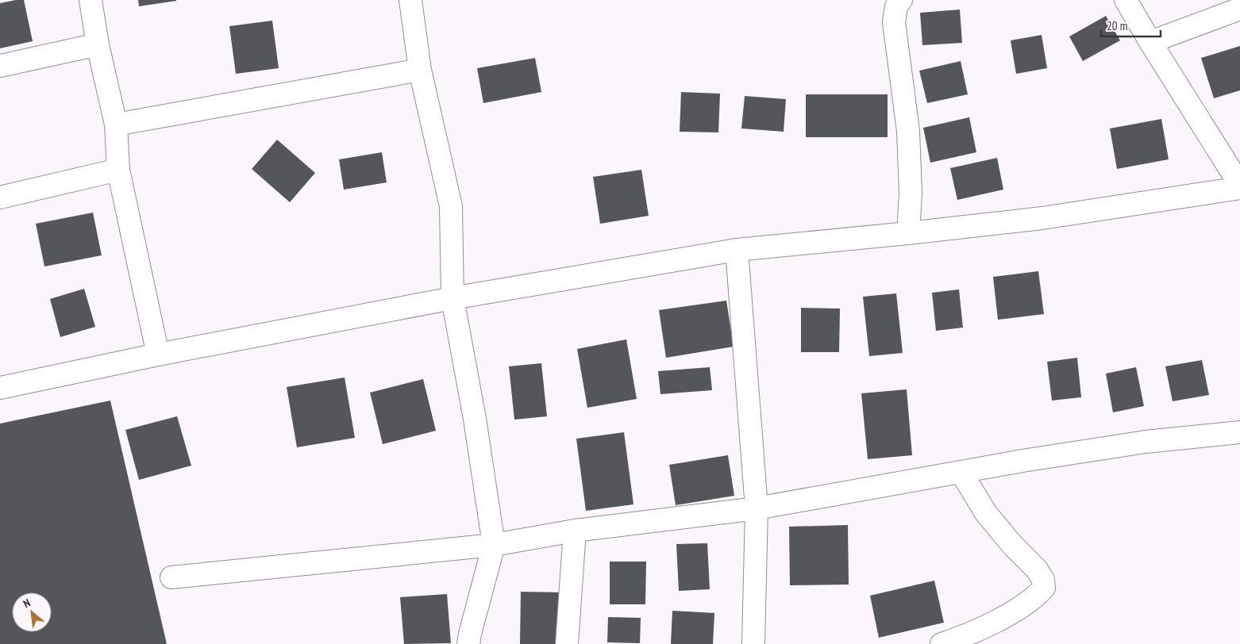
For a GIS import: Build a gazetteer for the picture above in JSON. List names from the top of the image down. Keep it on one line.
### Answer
{"scale_bar":"20 m","north":"top left"}
